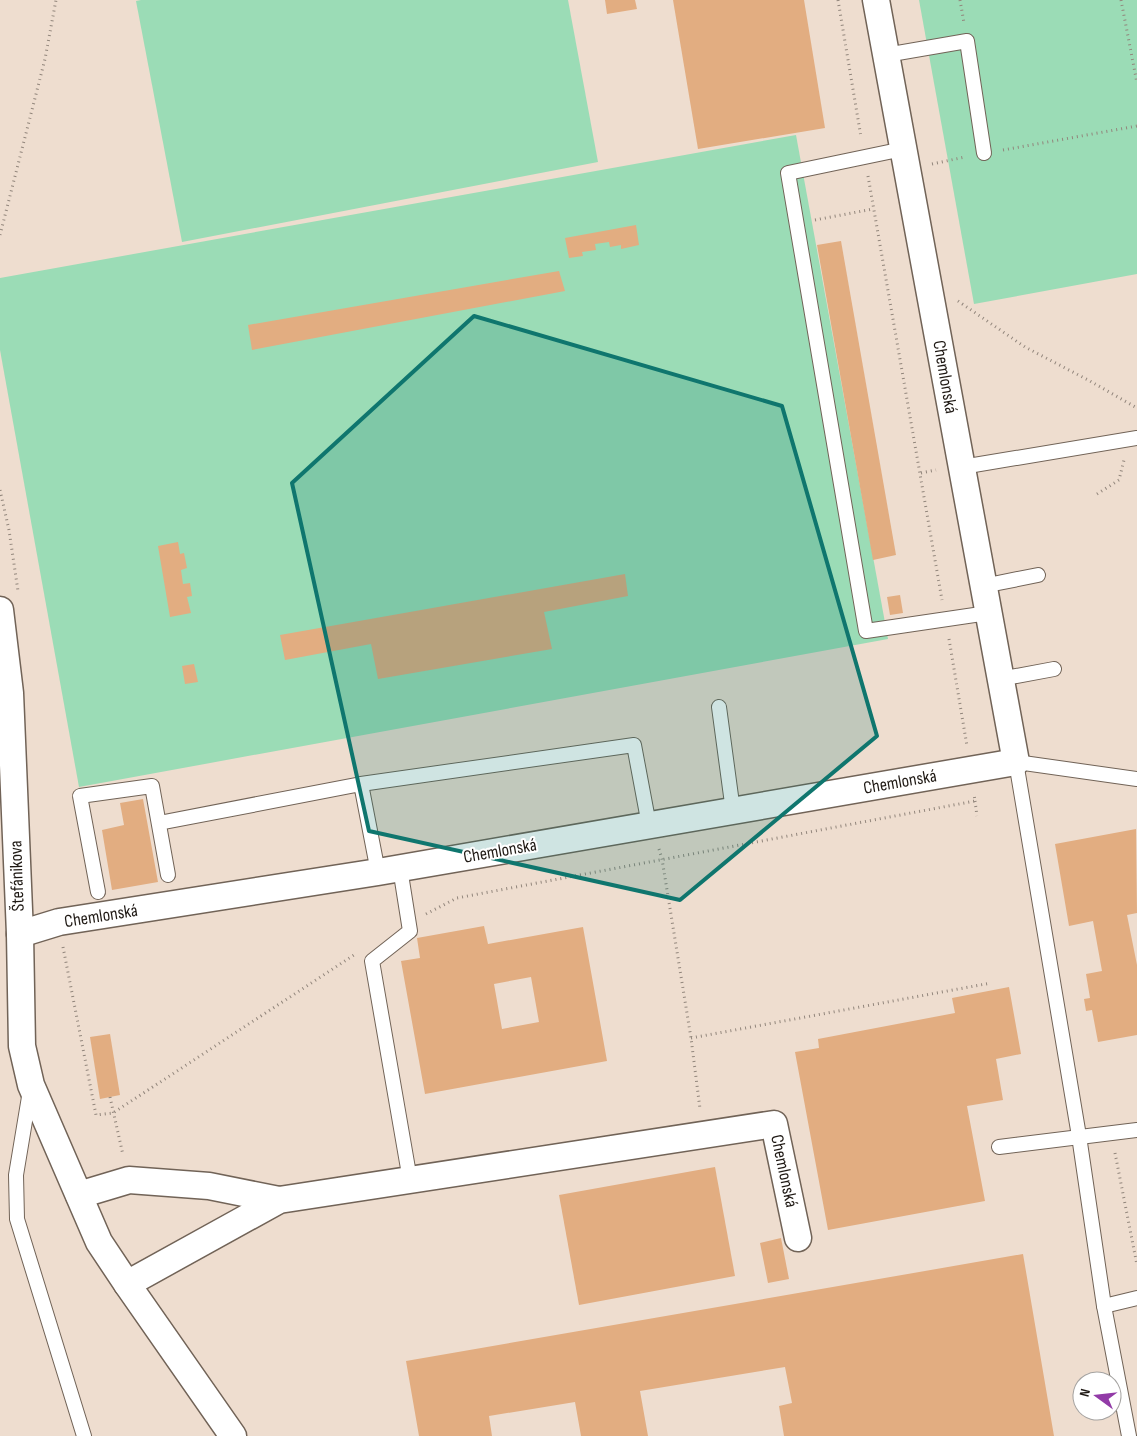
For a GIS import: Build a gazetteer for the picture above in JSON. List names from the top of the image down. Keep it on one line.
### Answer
{"streets":{"street":["Chemlonská","Štefánikova"]},"crossings":[["Chemlonská","Štefánikova"]],"north":"left"}
